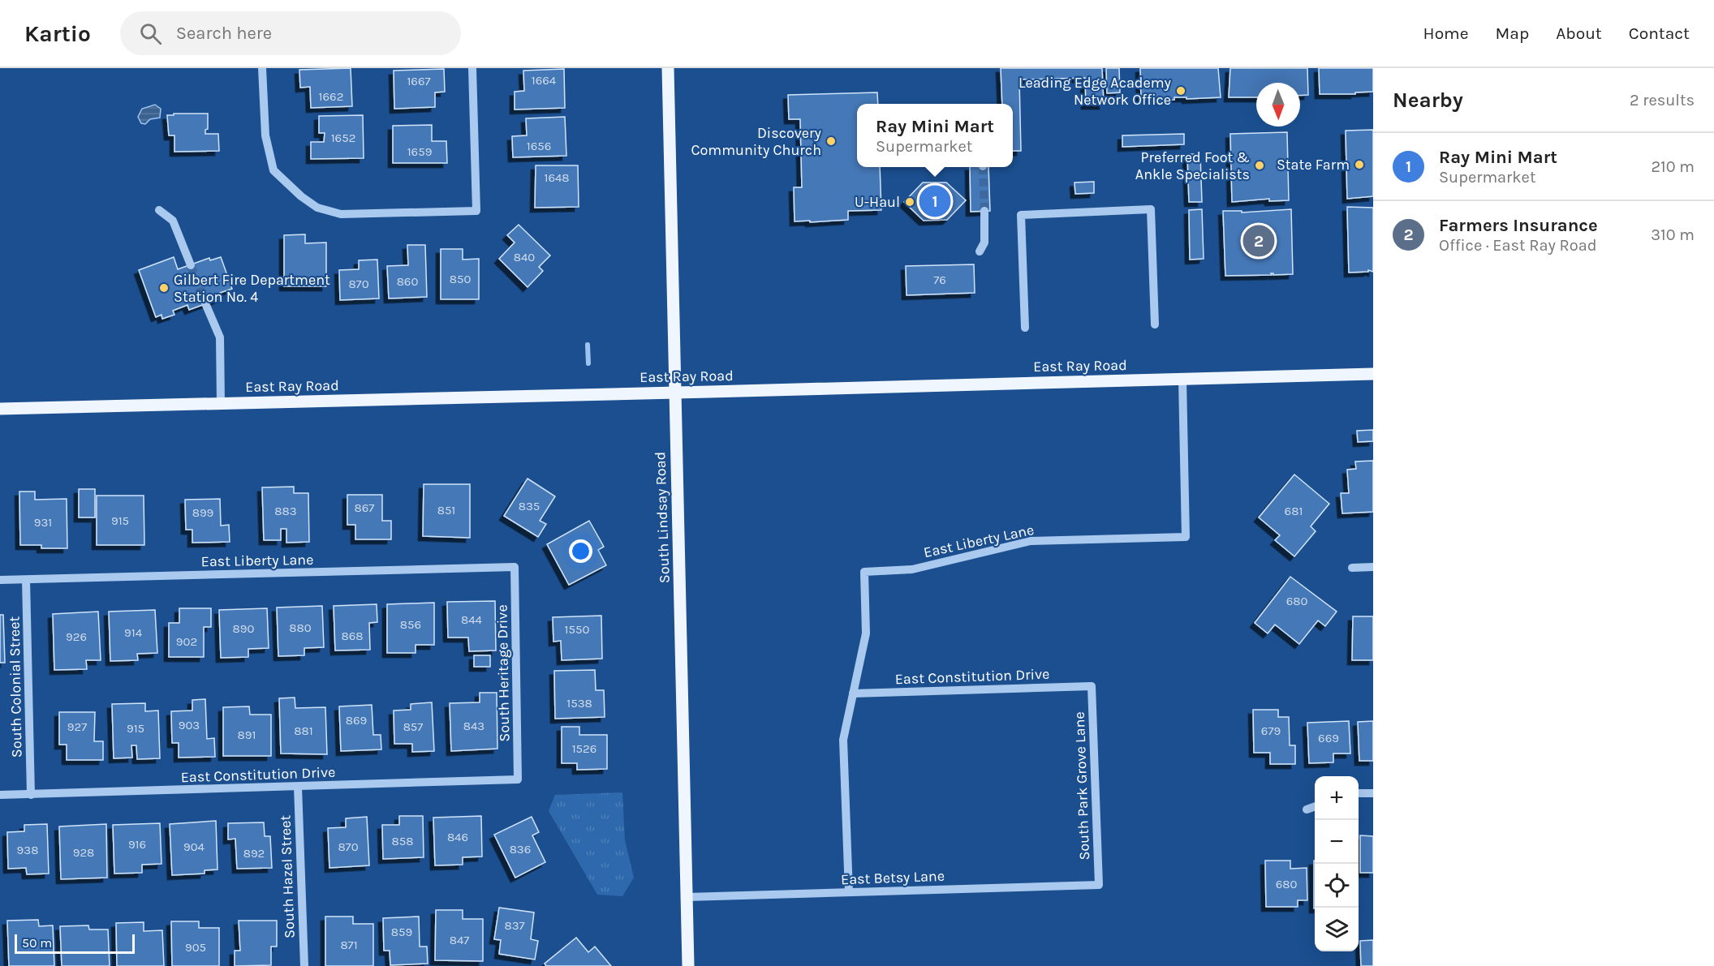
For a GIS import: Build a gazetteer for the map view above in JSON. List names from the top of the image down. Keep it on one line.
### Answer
{"streets":{"main road":["East Ray Road","South Lindsay Road"],"street":["East Liberty Lane","South Heritage Drive","East Constitution Drive","South Colonial Street","South Park Grove Lane","South Hazel Street","East Betsy Lane"]},"crossings":[["East Ray Road","South Lindsay Road"],["East Ray Road","East Liberty Lane"],["South Lindsay Road","East Betsy Lane"],["East Liberty Lane","South Heritage Drive"],["East Liberty Lane","East Constitution Drive"],["East Liberty Lane","South Colonial Street"],["South Heritage Drive","East Constitution Drive"],["East Constitution Drive","South Colonial Street"],["East Constitution Drive","South Park Grove Lane"],["East Constitution Drive","South Hazel Street"],["South Park Grove Lane","East Betsy Lane"]],"places":["Leading Edge Academy Network Office","Discovery Community Church","State Farm","Preferred Foot & Ankle Specialists","U-Haul","Gilbert Fire Department Station No. 4"],"house_numbers":["1664","1667","1662","1652","1656","1659","1648","840","850","76","860","870","835","867","851","883","681","899","915","931","680","844","856","880","890","1550","914","868","926","902","1538","869","903","843","927","857","915","881","679","891","669","1526","846","858","916","904","870","836","938","928","892","680","837","859","847","871","905"],"scale_bar":"50 m","north":"bottom","page":{"header":"Kartio","search":"Search here","nav":["Home","Map","About","Contact"],"heading":["Nearby","2 results"],"popup":["Ray Mini Mart","Supermarket"],"list":[{"mark":"1","name":"Ray Mini Mart","note":"Supermarket","value":"210 m"},{"mark":"2","name":"Farmers Insurance","note":"Office · East Ray Road","value":"310 m"}],"pins":["1","2"],"map_buttons":["+","−"],"scale":"50 m"}}
